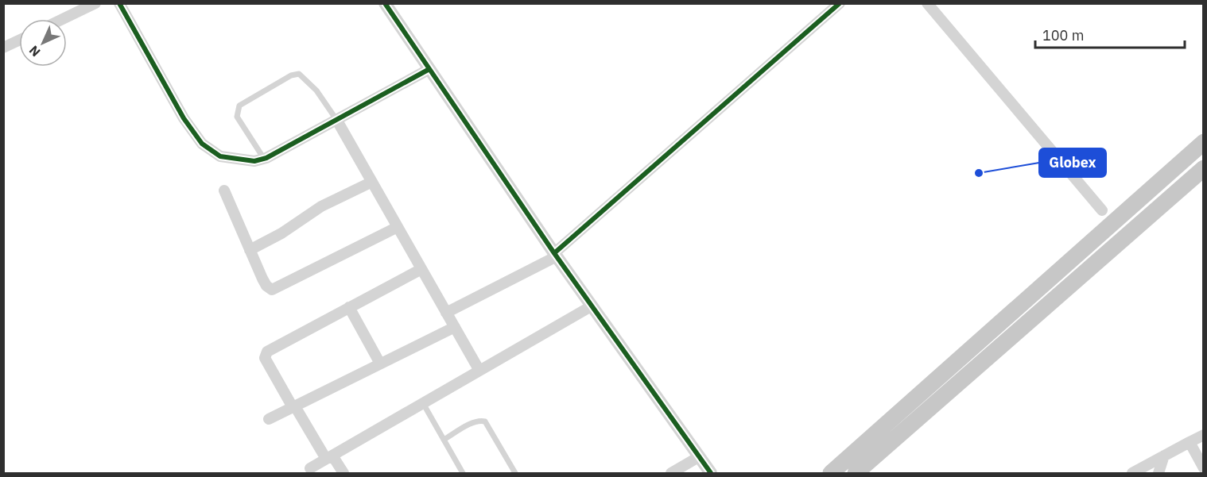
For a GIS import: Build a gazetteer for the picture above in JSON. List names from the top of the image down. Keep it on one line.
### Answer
{"places":["Globex"],"scale_bar":"100 m","north":"bottom left"}
